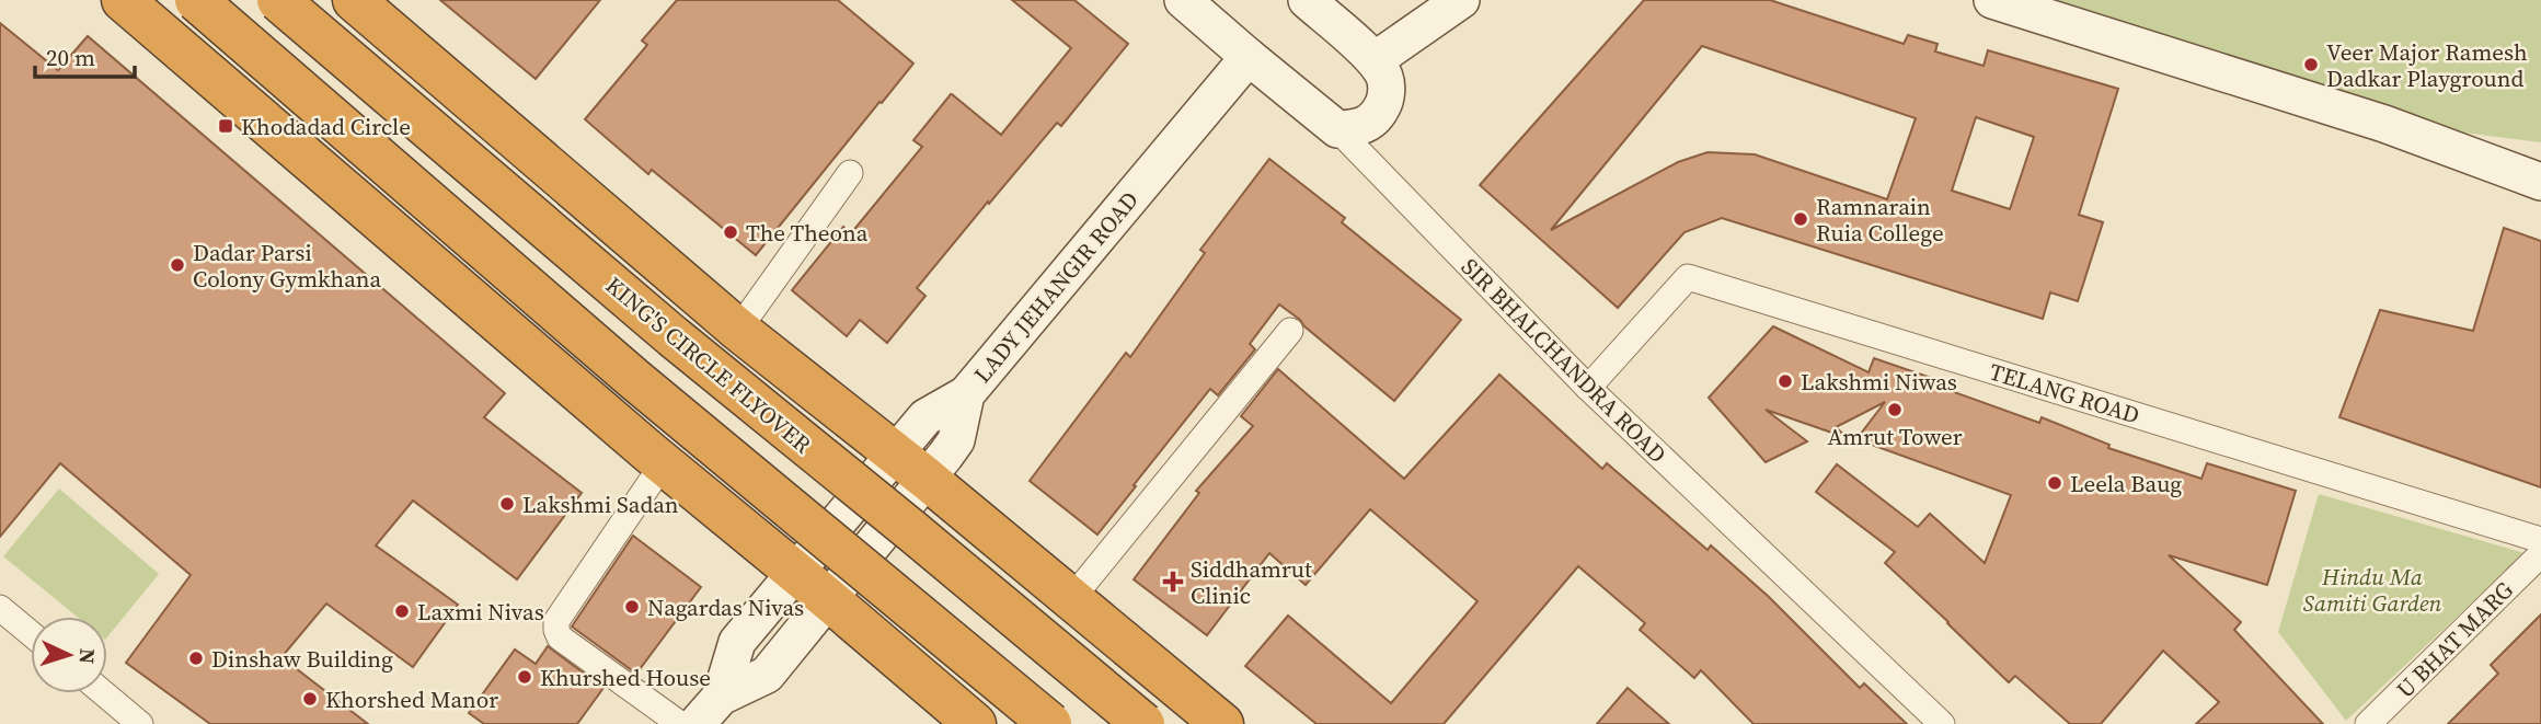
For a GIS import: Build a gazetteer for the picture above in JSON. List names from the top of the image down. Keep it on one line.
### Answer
{"streets":{"highway":["KING'S CIRCLE FLYOVER"],"street":["LADY JEHANGIR ROAD","SIR BHALCHANDRA ROAD","TELANG ROAD","U BHAT MARG"]},"crossings":[["LADY JEHANGIR ROAD","SIR BHALCHANDRA ROAD"],["SIR BHALCHANDRA ROAD","TELANG ROAD"]],"parks":["Hindu Ma Samiti Garden"],"places":{"other":["Veer Major Ramesh Dadkar Playground","Ramnarain Ruia College","The Theona","Dadar Parsi Colony Gymkhana","Lakshmi Niwas","Amrut Tower","Leela Baug","Lakshmi Sadan","Nagardas Nivas","Laxmi Nivas","Dinshaw Building","Khurshed House","Khorshed Manor"],"transit":["Khodadad Circle"],"health":["Siddhamrut Clinic"]},"scale_bar":"20 m","north":"right"}
